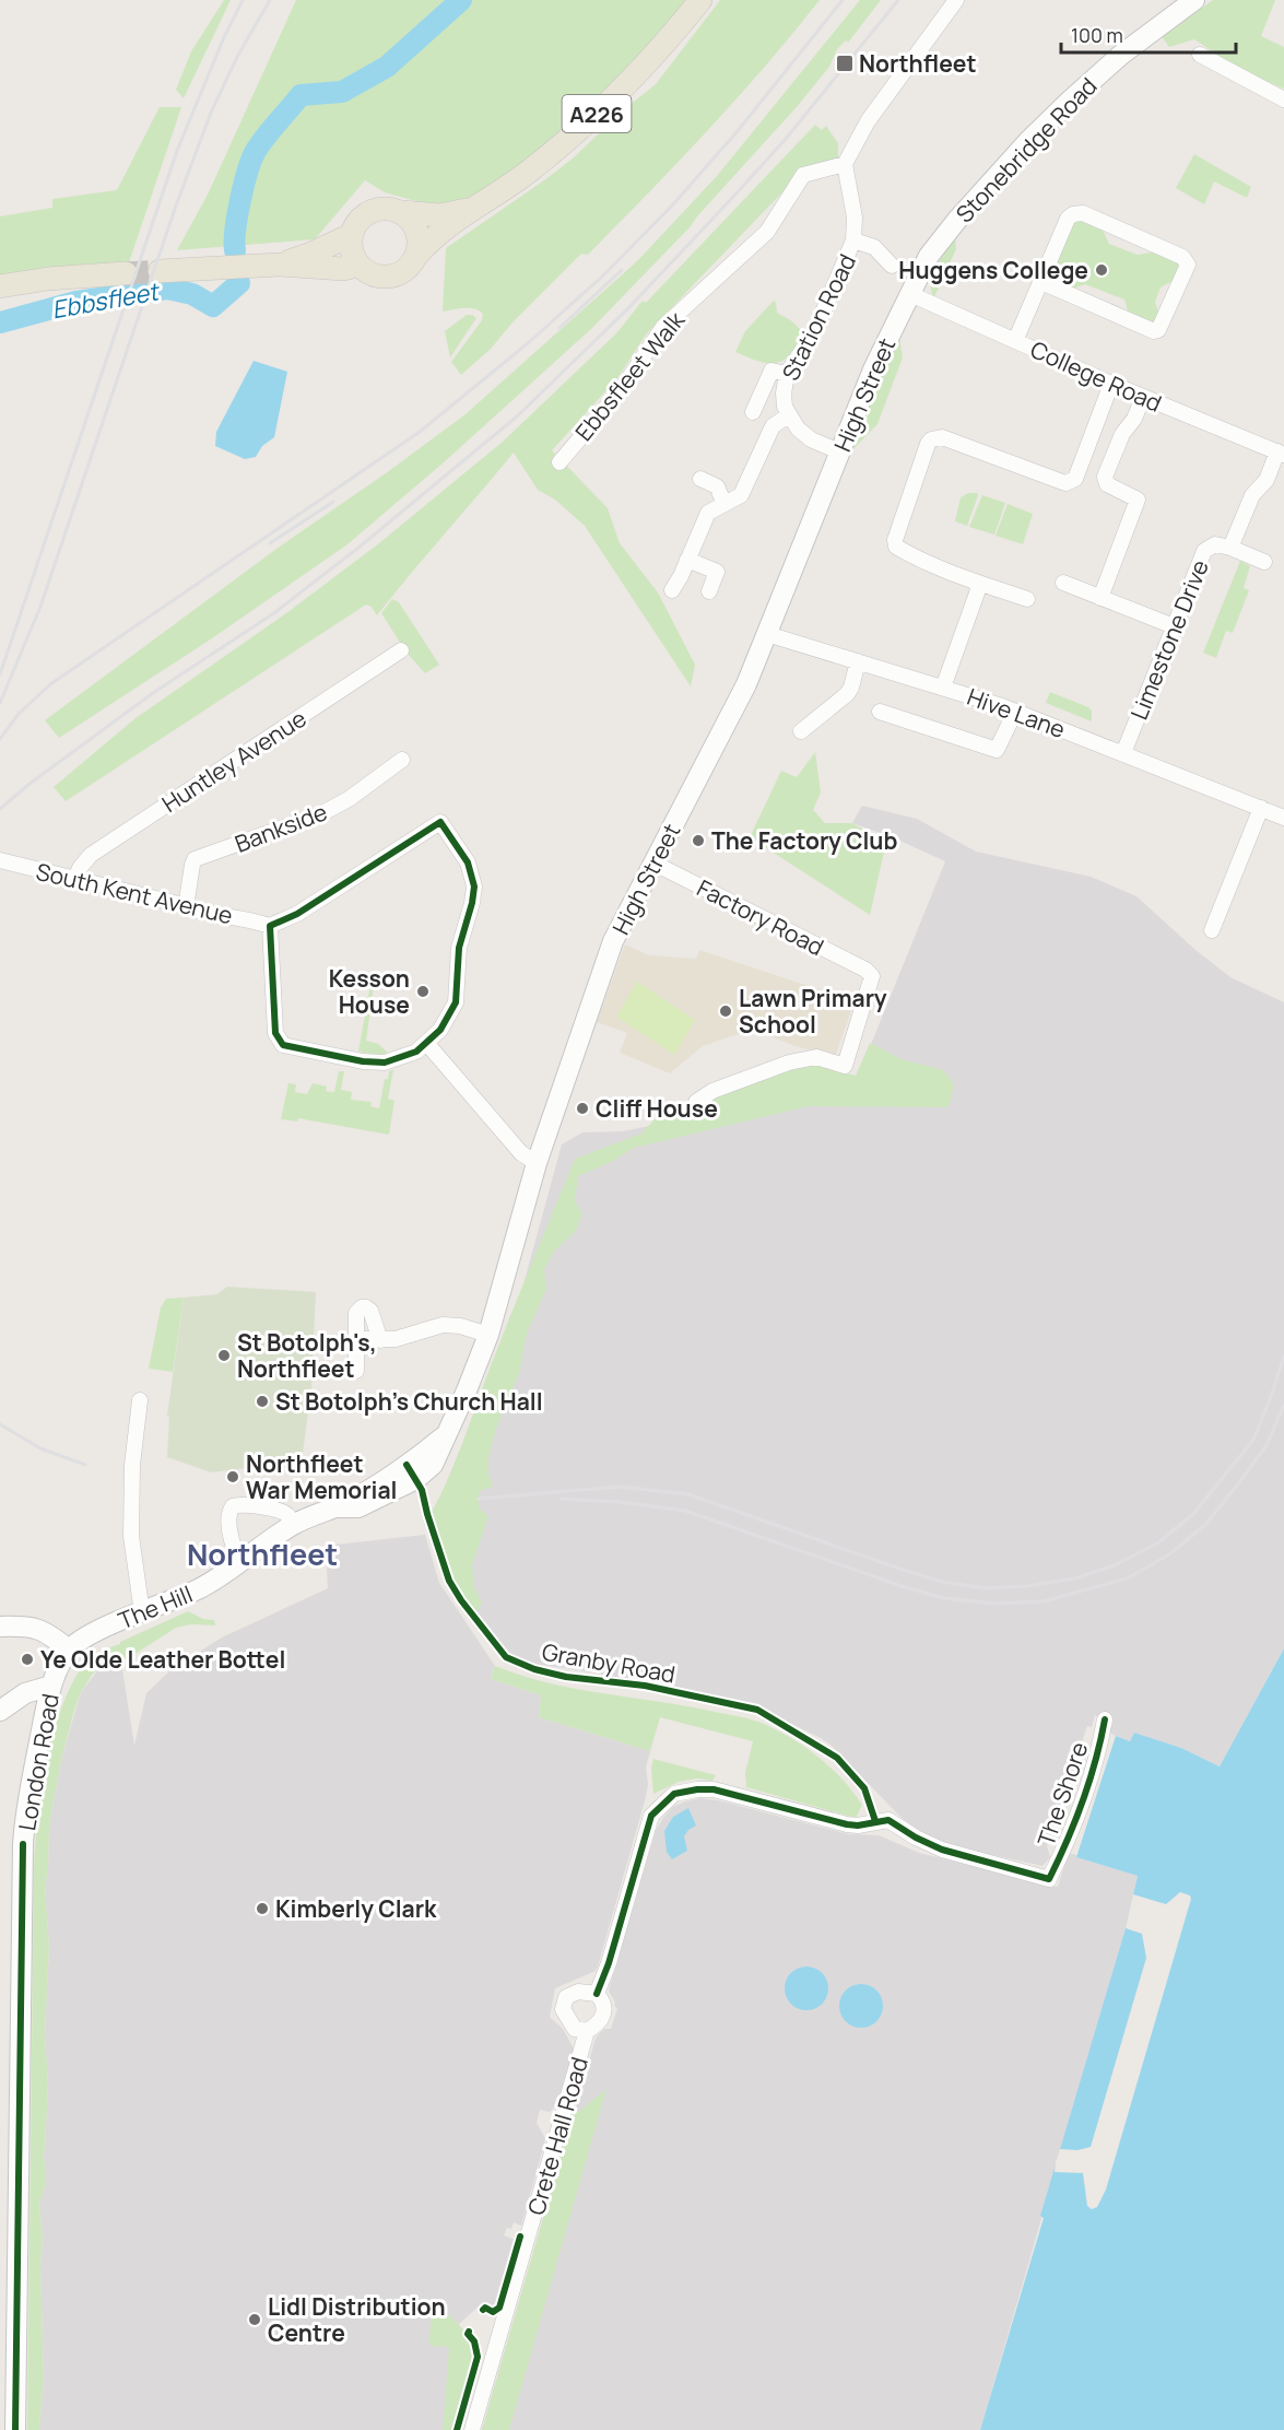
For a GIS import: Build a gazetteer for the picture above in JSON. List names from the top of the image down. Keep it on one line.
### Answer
{"streets":{"main road":["A226","Stonebridge Road","High Street","The Hill","London Road"],"street":["Station Road","Ebbsfleet Walk","College Road","Limestone Drive","Hive Lane","Huntley Avenue","Bankside","South Kent Avenue","Factory Road","The Shore","Crete Hall Road"],"cycle path":["Granby Road"]},"crossings":[["Stonebridge Road","College Road"],["Stonebridge Road","High Street"],["Station Road","High Street"],["College Road","High Street"],["High Street","Hive Lane"],["High Street","Factory Road"],["High Street","The Hill"],["Limestone Drive","Hive Lane"],["Huntley Avenue","South Kent Avenue"],["Bankside","South Kent Avenue"],["The Hill","London Road"],["The Shore","Crete Hall Road"]],"districts":["Northfleet"],"water":["Ebbsfleet"],"places":{"transit":["Northfleet"],"other":["Huggens College","The Factory Club","Kesson House","Lawn Primary School","Cliff House","St Botolph's, Northfleet","St Botolph's Church Hall","Northfleet War Memorial","Ye Olde Leather Bottel","Kimberly Clark","Lidl Distribution Centre"]},"scale_bar":"100 m"}
